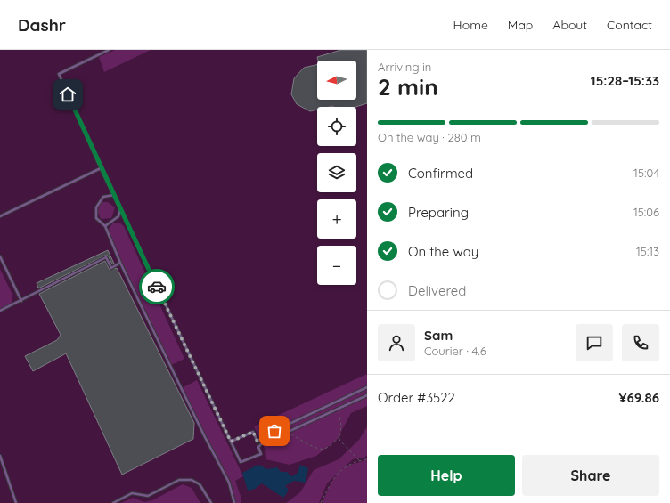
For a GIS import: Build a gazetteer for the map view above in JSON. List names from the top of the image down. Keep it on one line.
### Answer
{"north":"left","page":{"header":"Dashr","nav":["Home","Map","About","Contact"],"heading":["2 min","Arriving in","15:28–15:33"],"panel":["Sam","Courier · 4.6","Order #3522","¥69.86"],"map_buttons":["+","−"],"bar":"On the way · 280 m","list":[["Confirmed","15:04"],["Preparing","15:06"],["On the way","15:13"],"Delivered"],"buttons":["Help","Share"]}}
